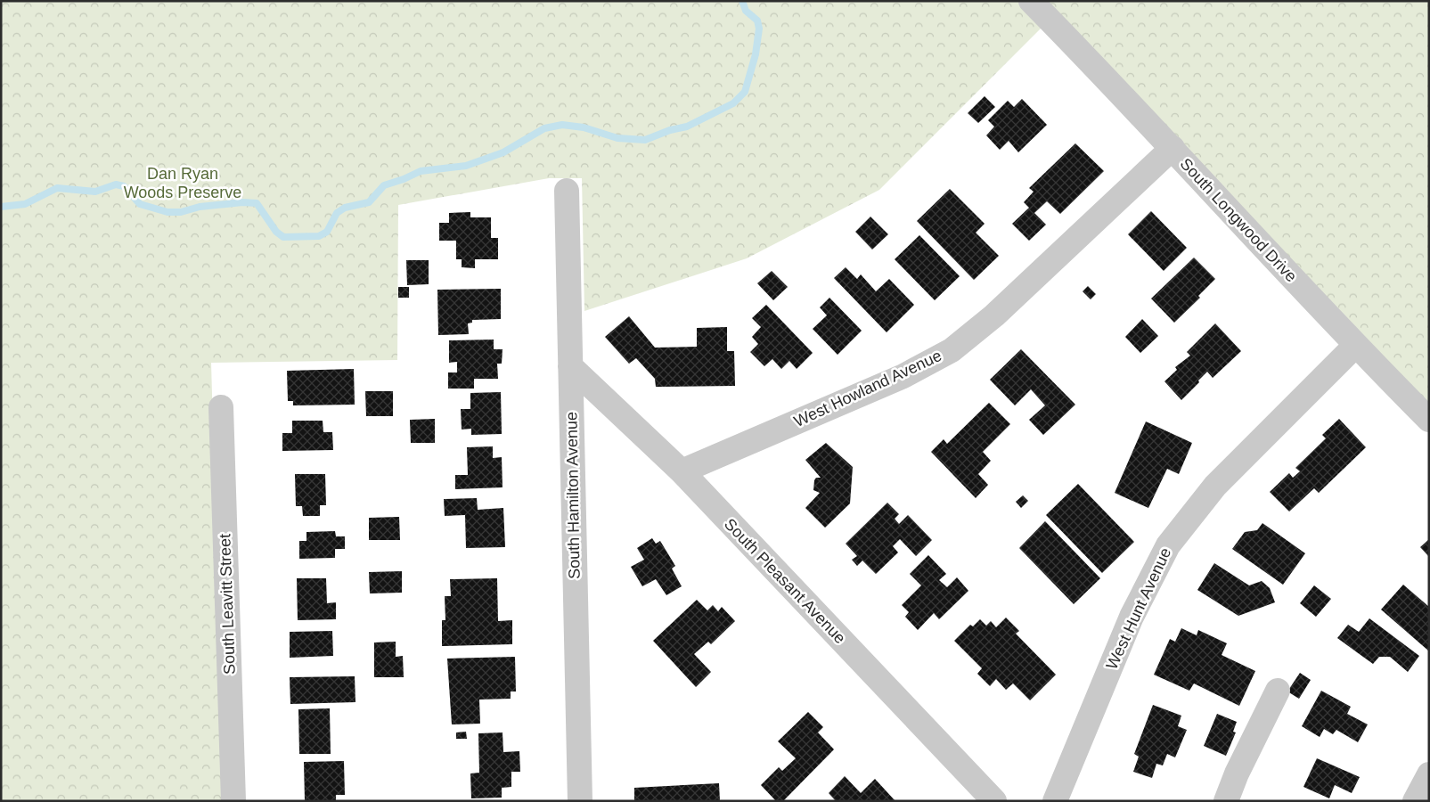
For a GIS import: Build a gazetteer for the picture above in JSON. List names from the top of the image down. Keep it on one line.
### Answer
{"streets":{"street":["South Longwood Drive","West Howland Avenue","South Hamilton Avenue","South Pleasant Avenue","South Leavitt Street","West Hunt Avenue"]},"crossings":[["South Longwood Drive","West Howland Avenue"],["South Longwood Drive","West Hunt Avenue"],["West Howland Avenue","South Pleasant Avenue"],["South Hamilton Avenue","South Pleasant Avenue"]],"parks":["Dan Ryan Woods Preserve"]}
